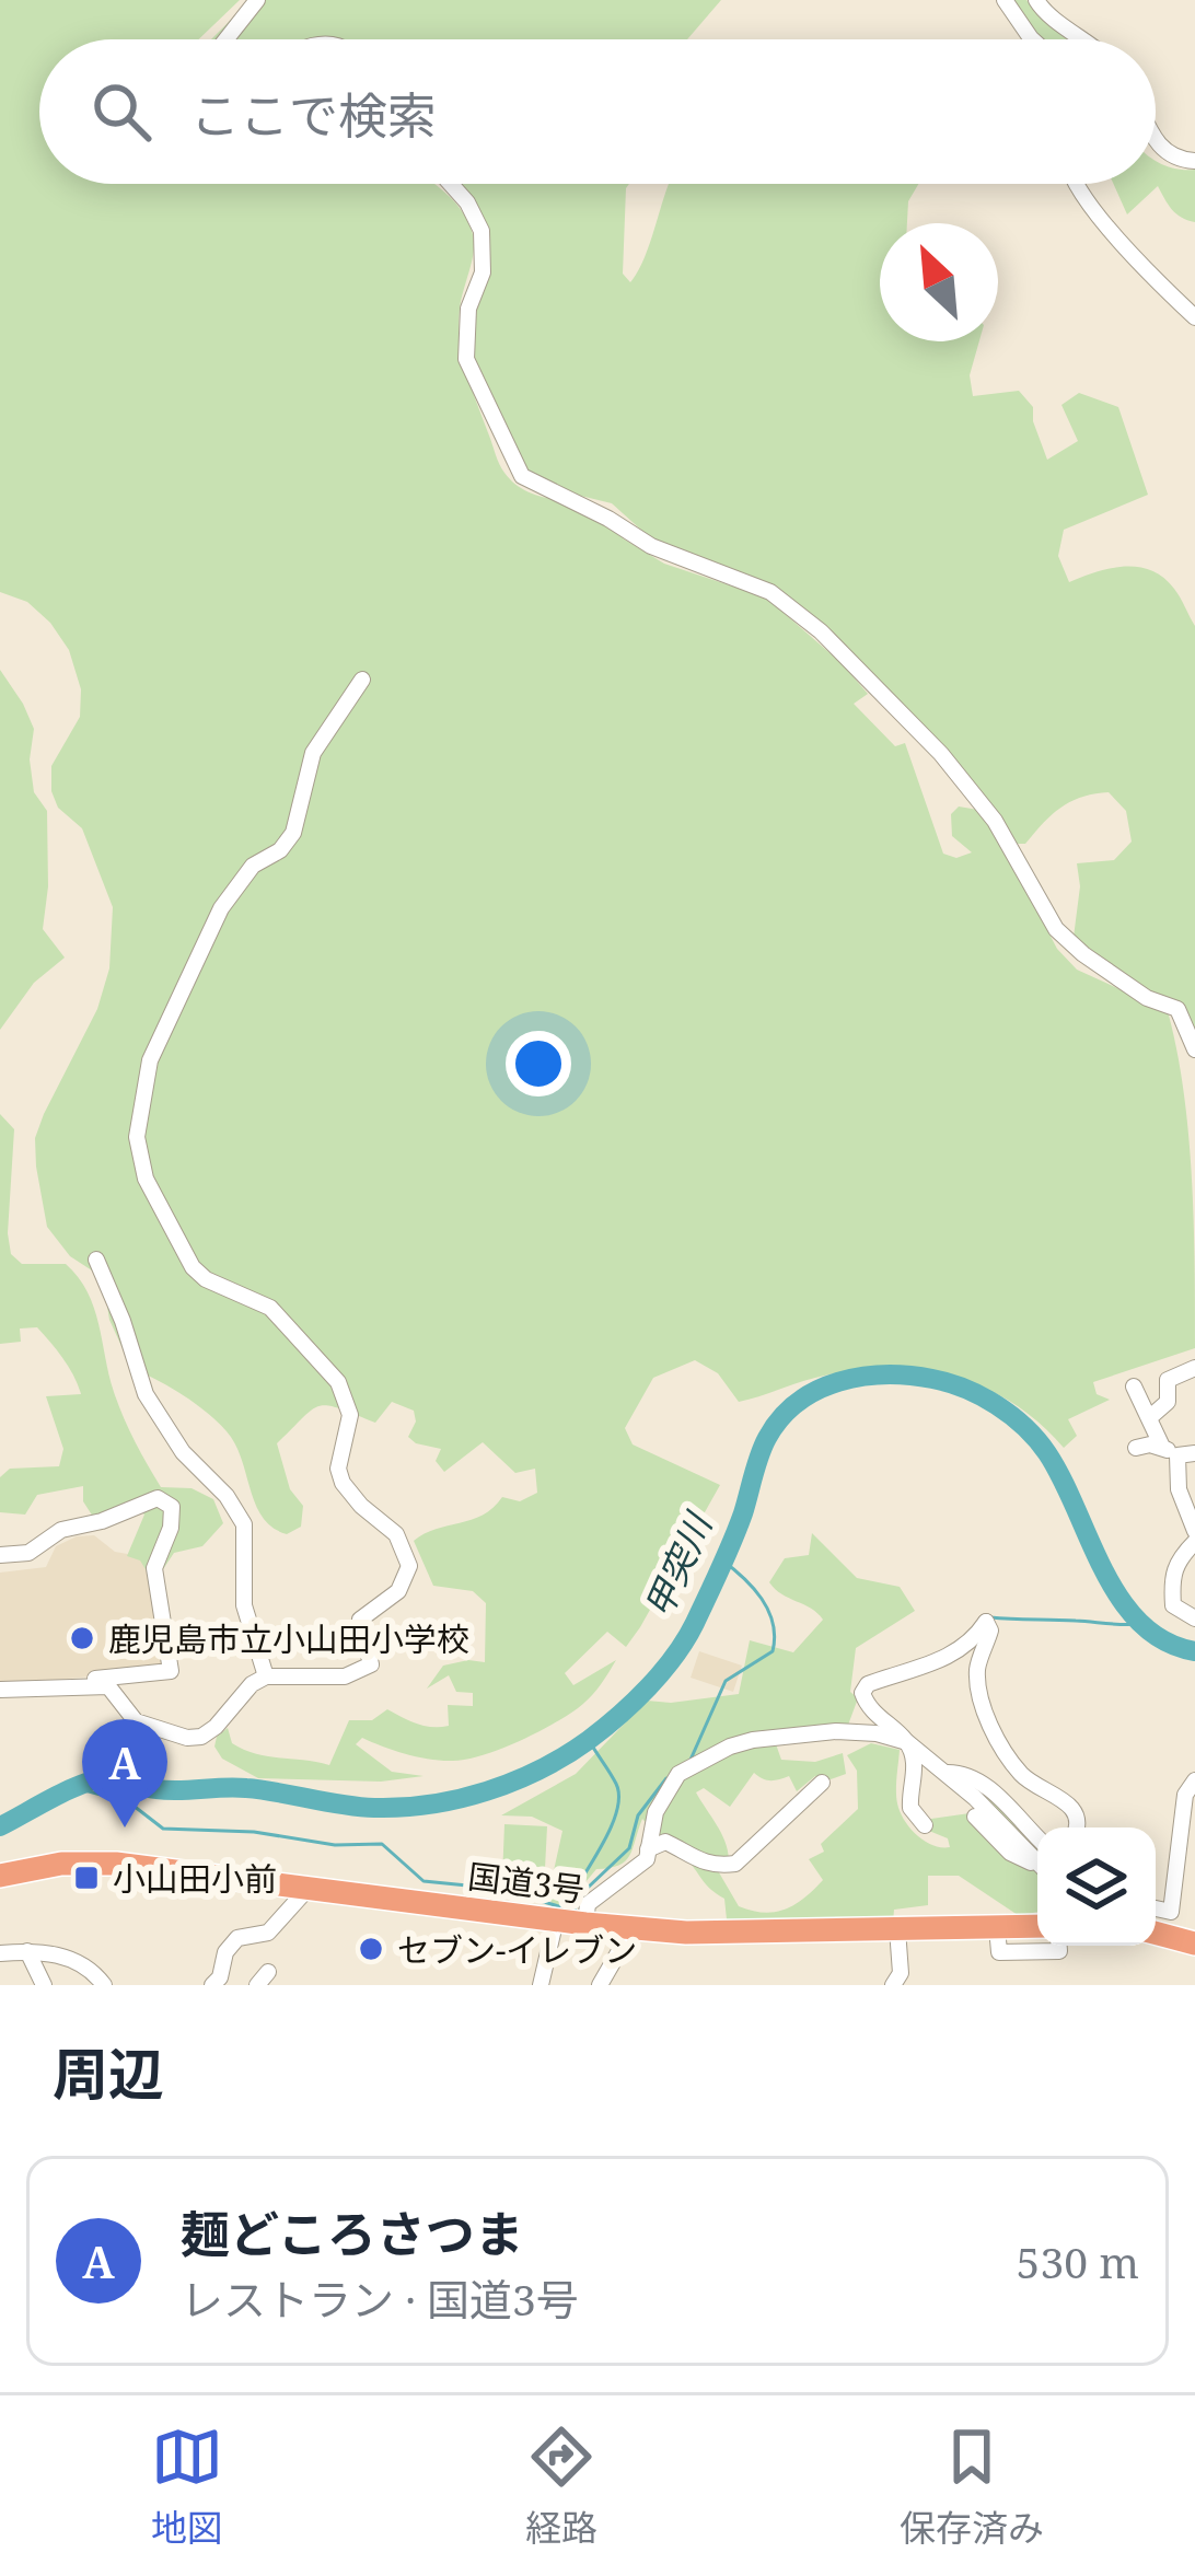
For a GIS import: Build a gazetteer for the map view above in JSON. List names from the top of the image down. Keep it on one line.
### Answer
{"streets":{"highway":["国道3号"]},"water":["甲突川"],"places":{"other":["鹿児島市立小山田小学校","セブン-イレブン"],"transit":["小山田小前"]},"north":"top left","page":{"search":"ここで検索","pins":"A","heading":"周辺","list":[{"mark":"A","name":"麺どころさつま","note":"レストラン · 国道3号","value":"530 m"}],"nav":["地図","経路","保存済み"]}}
